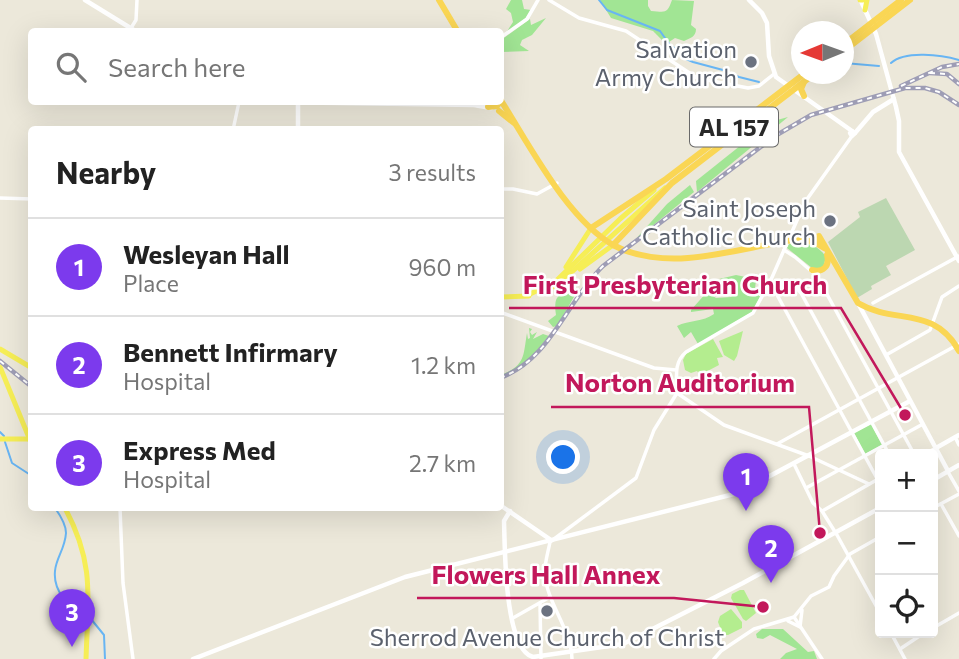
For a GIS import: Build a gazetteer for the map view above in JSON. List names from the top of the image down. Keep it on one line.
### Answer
{"streets":{"highway":["AL 157"]},"places":["Salvation Army Church","Saint Joseph Catholic Church","First Presbyterian Church","Norton Auditorium","Flowers Hall Annex","Sherrod Avenue Church of Christ"],"north":"left","page":{"search":"Search here","heading":["Nearby","3 results"],"list":[{"mark":"1","name":"Wesleyan Hall","note":"Place","value":"960 m"},{"mark":"2","name":"Bennett Infirmary","note":"Hospital","value":"1.2 km"},{"mark":"3","name":"Express Med","note":"Hospital","value":"2.7 km"}],"map_buttons":["+","−"],"pins":["1","2","3"]}}
